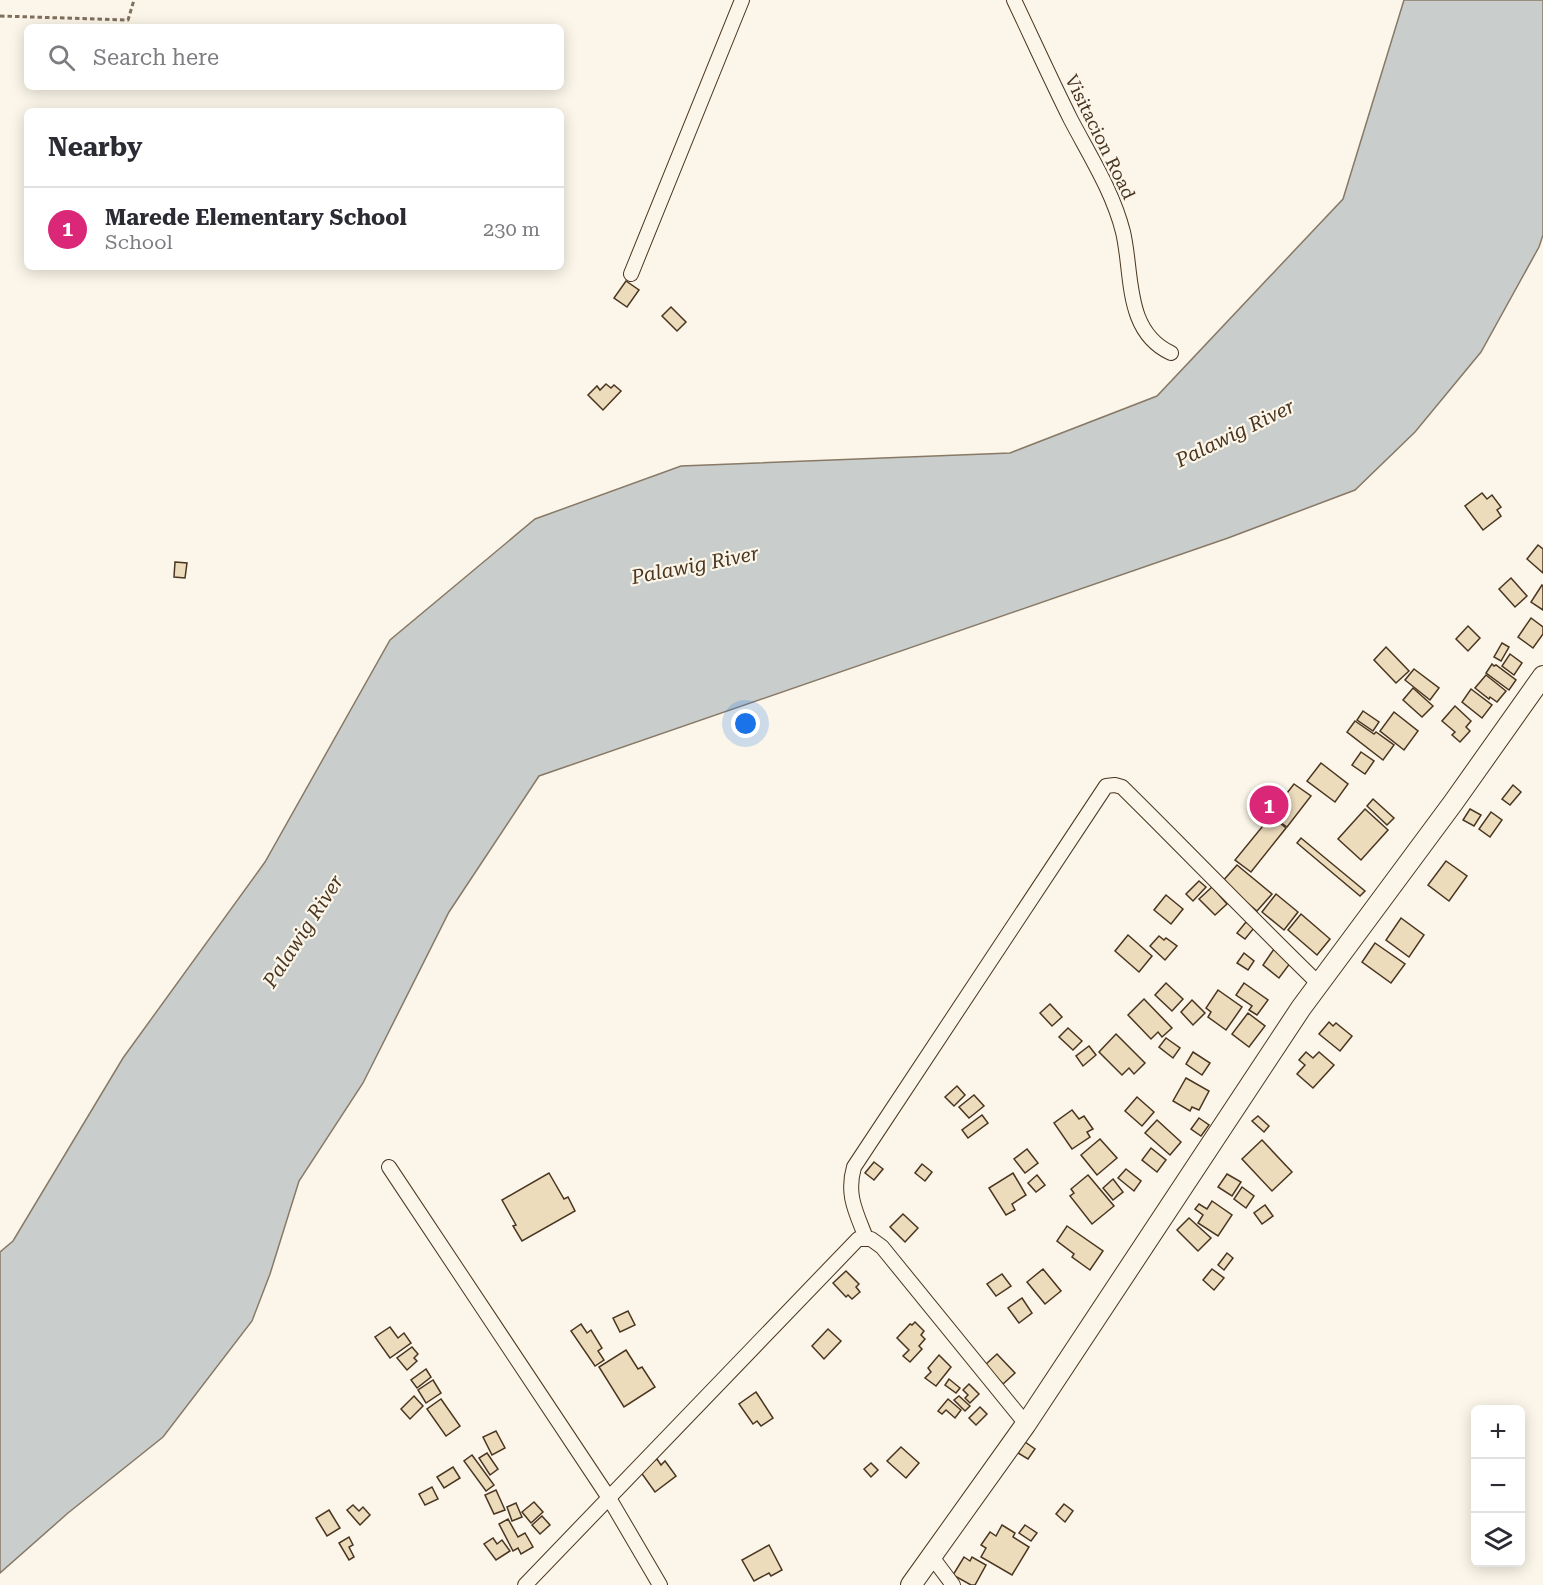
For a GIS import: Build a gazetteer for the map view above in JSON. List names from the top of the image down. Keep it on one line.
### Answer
{"streets":{"street":["Visitacion Road"]},"water":["Palawig River"],"page":{"search":"Search here","heading":"Nearby","list":[{"mark":"1","name":"Marede Elementary School","note":"School","value":"230 m"}],"pins":"1","map_buttons":["+","−"]}}
